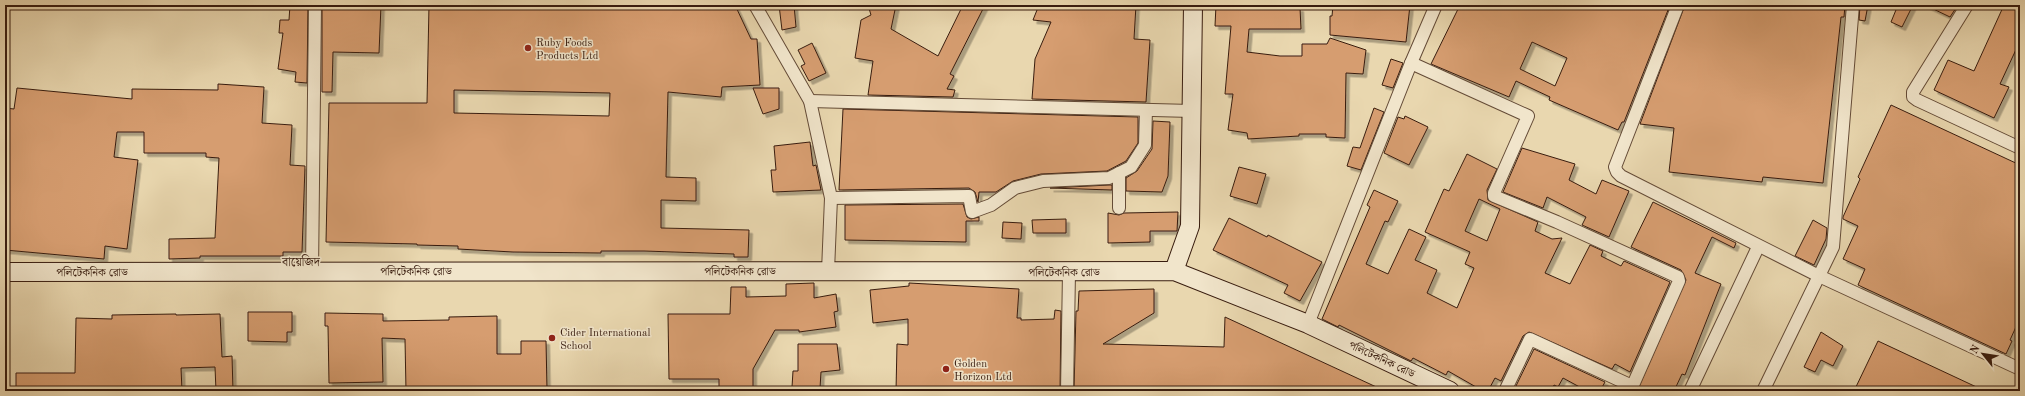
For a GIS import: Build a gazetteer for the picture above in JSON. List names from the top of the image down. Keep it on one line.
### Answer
{"streets":{"main road":["পলিটেকনিক রোড"]},"districts":["বায়েজিদ"],"places":["Ruby Foods Products Ltd","Cider International School","Golden Horizon Ltd"],"north":"top left"}
